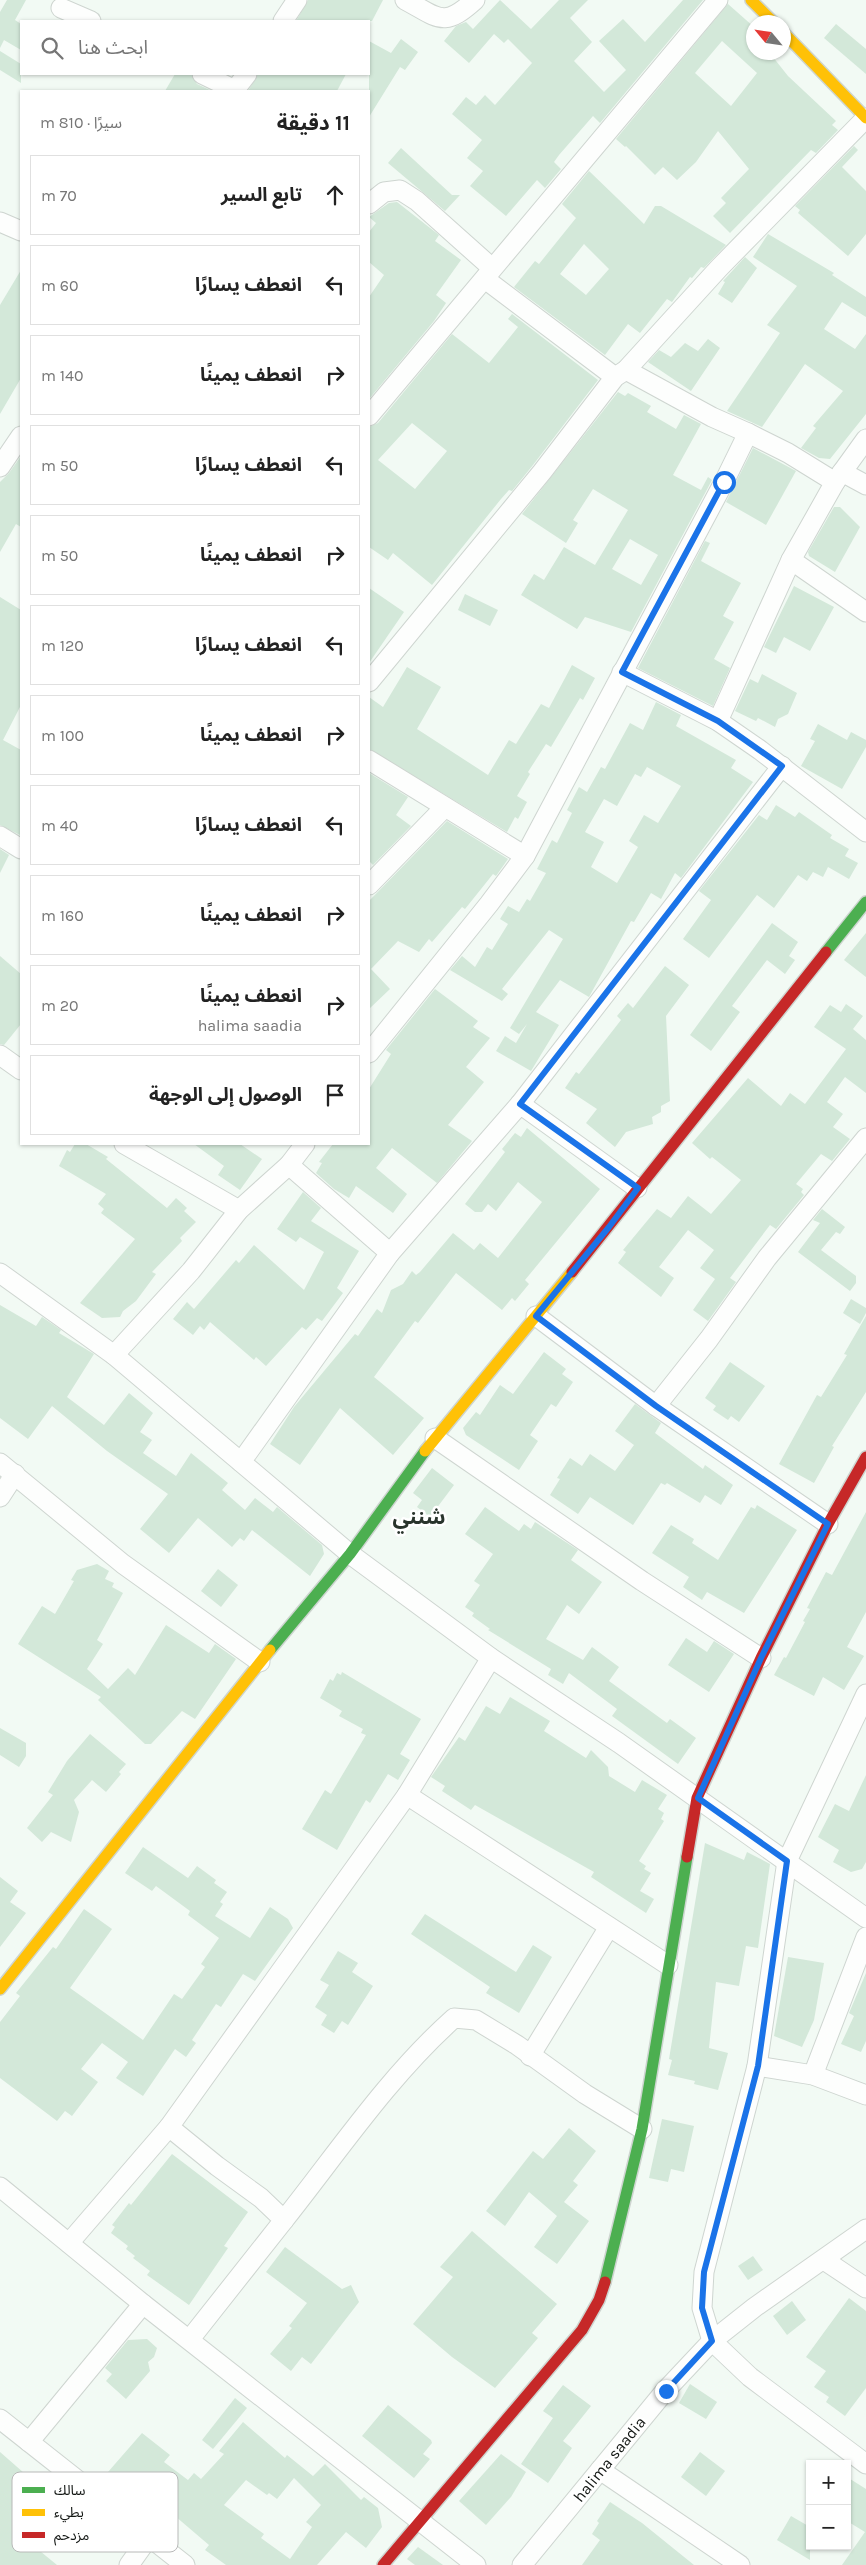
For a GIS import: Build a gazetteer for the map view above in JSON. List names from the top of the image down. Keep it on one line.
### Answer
{"streets":{"street":["halima saadia"]},"districts":["شنني"],"legend":["سالك","بطيء","مزدحم"],"north":"top left","page":{"search":"ابحث هنا","heading":["11 دقيقة","سيرًا · 810 m"],"list":[["تابع السير","70 m"],["انعطف يسارًا","60 m"],["انعطف يمينًا","140 m"],["انعطف يسارًا","50 m"],["انعطف يمينًا","50 m"],["انعطف يسارًا","120 m"],["انعطف يمينًا","100 m"],["انعطف يسارًا","40 m"],["انعطف يمينًا","160 m"],["انعطف يمينًا","halima saadia","20 m"],"الوصول إلى الوجهة"],"map_buttons":["+","−"]}}
